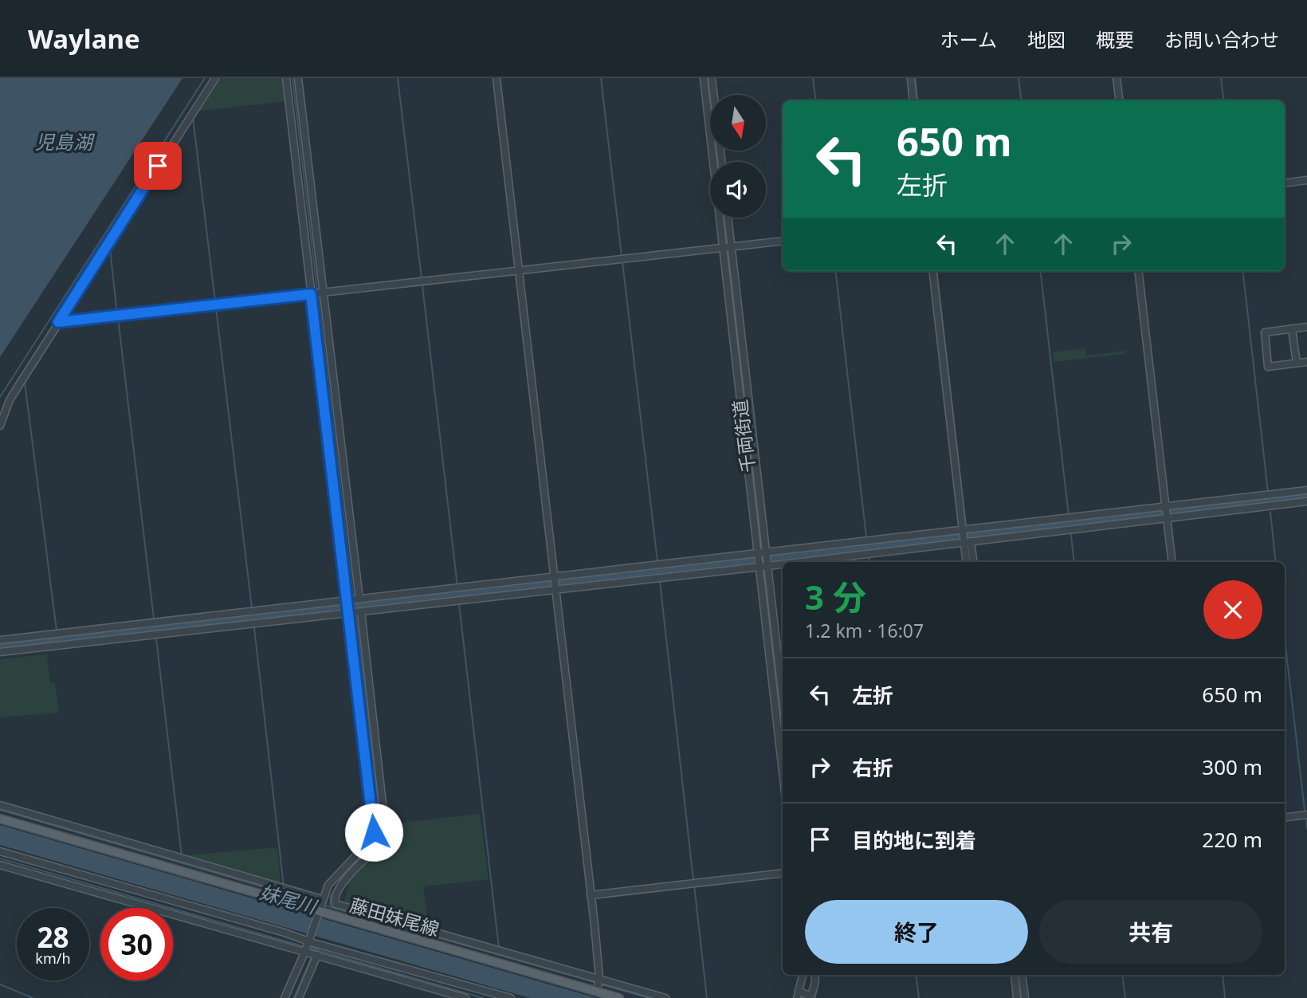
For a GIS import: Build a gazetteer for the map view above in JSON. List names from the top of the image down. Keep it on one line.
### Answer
{"streets":{"main road":["藤田妹尾線"],"street":["千両街道"]},"water":["児島湖","妹尾川"],"north":"bottom","page":{"header":"Waylane","nav":["ホーム","地図","概要","お問い合わせ"],"turn":["650 m","左折"],"heading":["3 分","1.2 km · 16:07"],"list":[{"name":"左折","value":"650 m"},{"name":"右折","value":"300 m"},{"name":"目的地に到着","value":"220 m"}],"buttons":["終了","共有"],"speed":"28 km/h","limit":"30"}}
